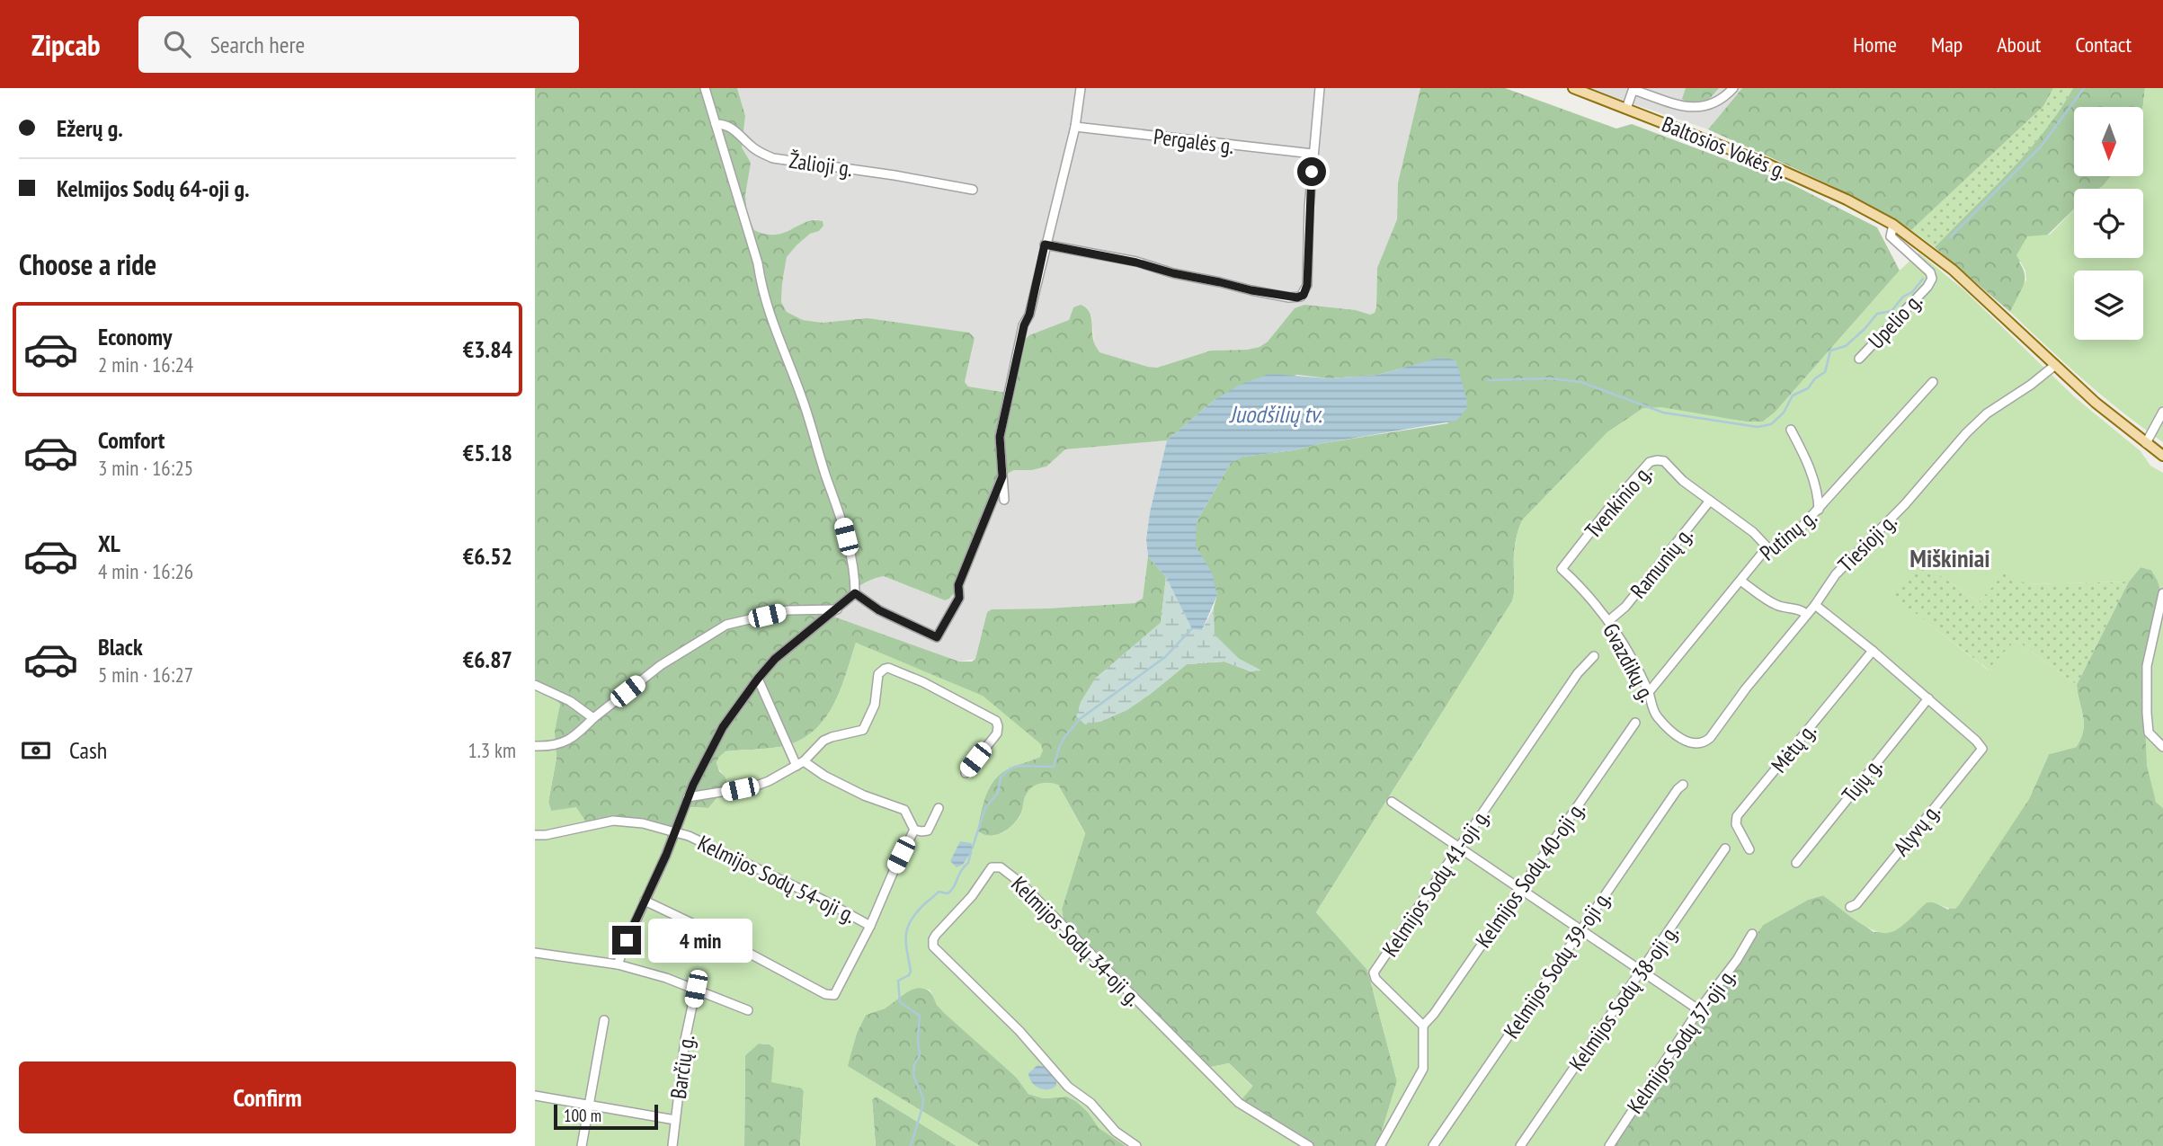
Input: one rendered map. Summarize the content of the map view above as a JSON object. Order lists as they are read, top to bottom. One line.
{"streets":{"main road":["Baltosios Vokės g."],"street":["Pergalės g.","Žalioji g.","Upelio g.","Tvenkinio g.","Putinų g.","Tiesioji g.","Ramunių g.","Gvazdikų g.","Mėtų g.","Tujų g.","Alyvų g.","Kelmijos Sodų 40-oji g.","Kelmijos Sodų 54-oji g.","Kelmijos Sodų 41-oji g.","Kelmijos Sodų 34-oji g.","Kelmijos Sodų 39-oji g.","Kelmijos Sodų 38-oji g.","Kelmijos Sodų 37-oji g.","Barčių g."]},"crossings":[["Baltosios Vokės g.","Upelio g."],["Baltosios Vokės g.","Tiesioji g."],["Tvenkinio g.","Putinų g."],["Tvenkinio g.","Ramunių g."],["Tvenkinio g.","Gvazdikų g."],["Putinų g.","Gvazdikų g."],["Tiesioji g.","Gvazdikų g."],["Ramunių g.","Gvazdikų g."],["Tujų g.","Alyvų g."],["Kelmijos Sodų 40-oji g.","Kelmijos Sodų 41-oji g."]],"districts":["Miškiniai"],"water":["Juodšilių tv."],"scale_bar":"100 m","north":"bottom","page":{"header":"Zipcab","search":"Search here","nav":["Home","Map","About","Contact"],"banner":["Ežerų g.","Kelmijos Sodų 64-oji g."],"heading":"Choose a ride","list":[{"name":"Economy","note":"2 min · 16:24","value":"€3.84"},{"name":"Comfort","note":"3 min · 16:25","value":"€5.18"},{"name":"XL","note":"4 min · 16:26","value":"€6.52"},{"name":"Black","note":"5 min · 16:27","value":"€6.87"}],"pay":["Cash","1.3 km"],"bubble":"4 min","buttons":"Confirm","scale":"100 m"}}
